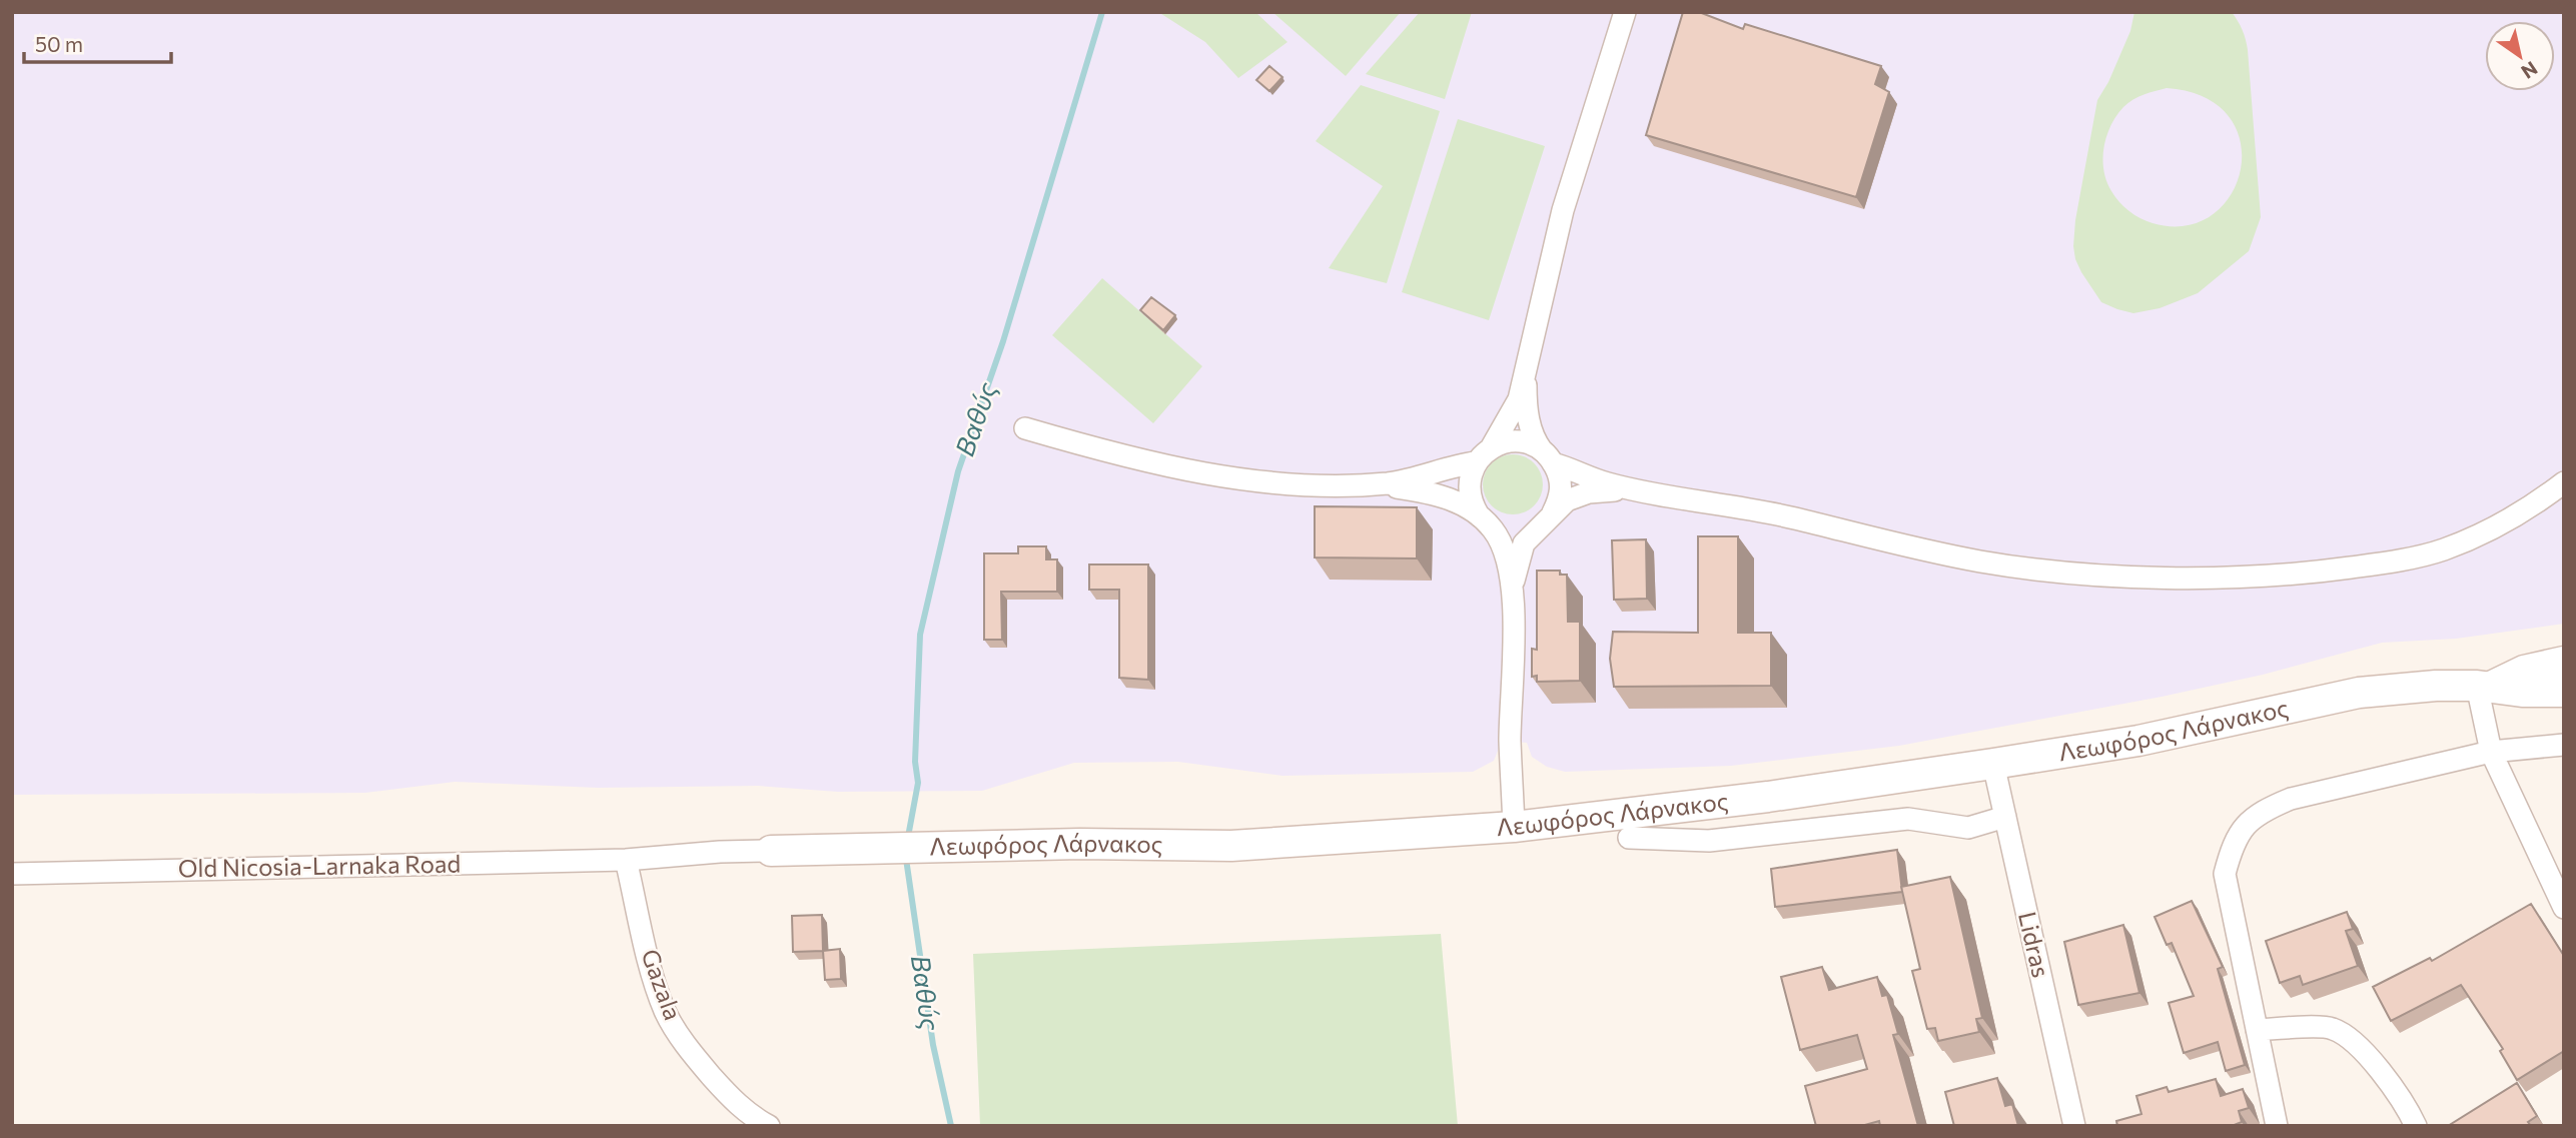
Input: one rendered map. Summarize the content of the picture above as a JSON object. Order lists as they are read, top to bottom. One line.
{"streets":{"main road":["Λεωφόρος Λάρνακος"],"street":["Old Nicosia-Larnaka Road","Lidras","Gazala"]},"crossings":[["Λεωφόρος Λάρνακος","Old Nicosia-Larnaka Road"],["Λεωφόρος Λάρνακος","Lidras"],["Λεωφόρος Λάρνακος","Gazala"],["Old Nicosia-Larnaka Road","Gazala"]],"water":["Βαθύς"],"scale_bar":"50 m","north":"bottom right"}
